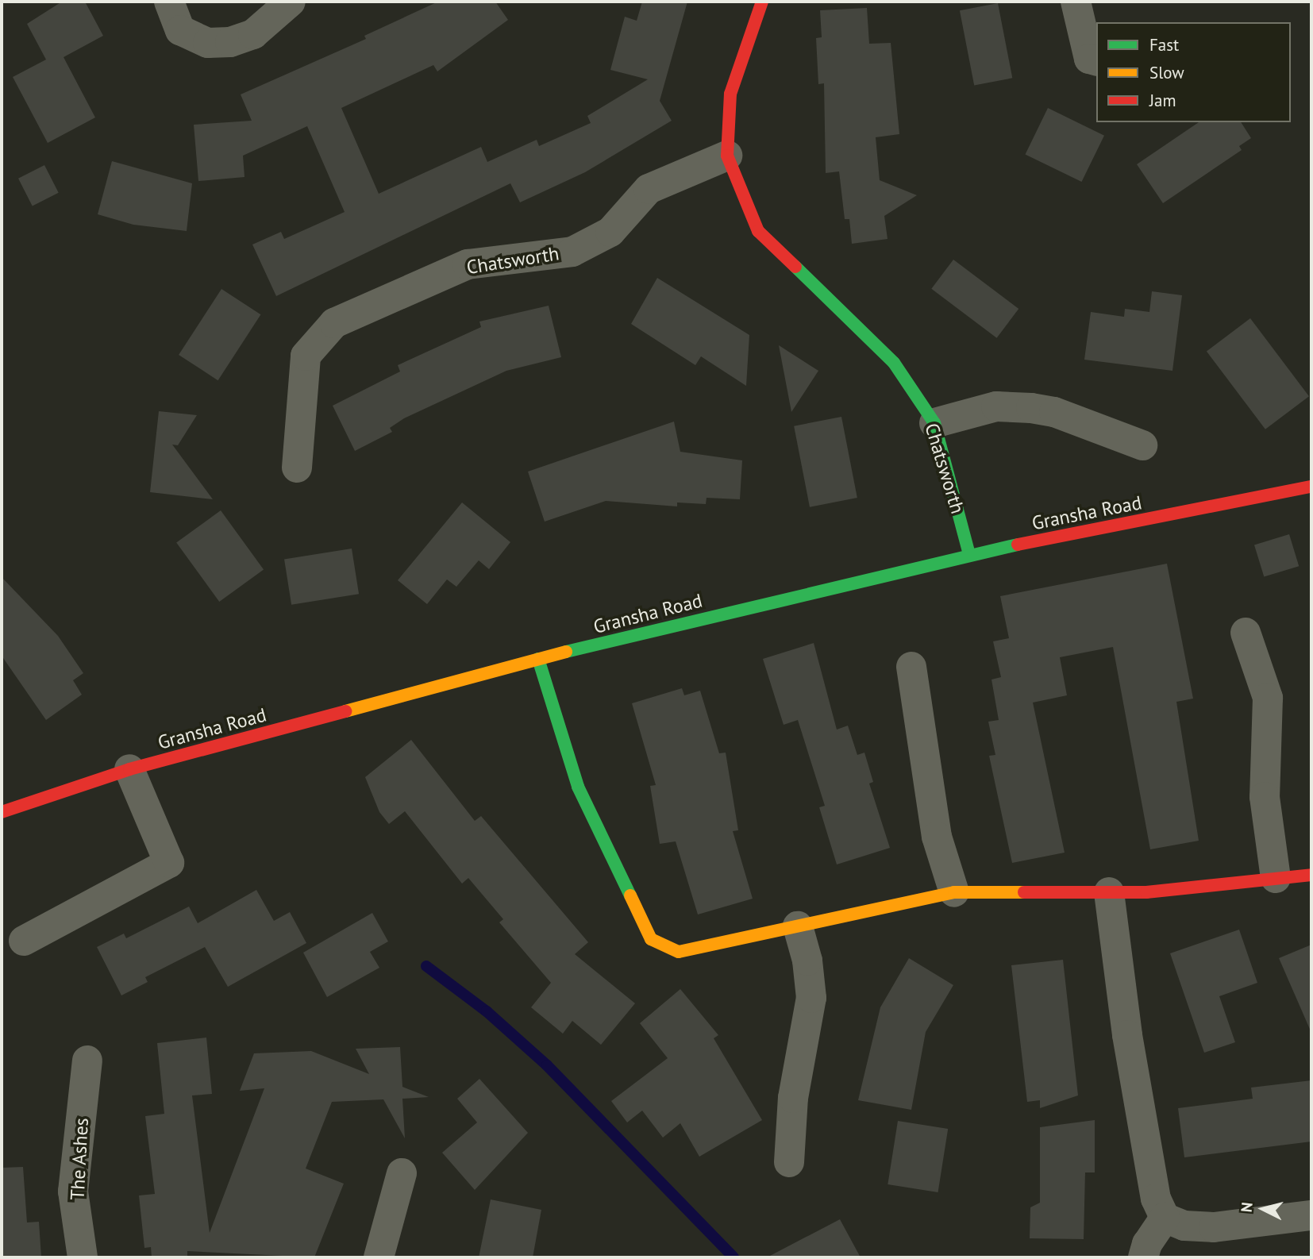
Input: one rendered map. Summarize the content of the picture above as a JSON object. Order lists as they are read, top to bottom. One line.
{"streets":{"street":["Chatsworth","Gransha Road","The Ashes"]},"crossings":[["Chatsworth","Gransha Road"]],"legend":["Fast","Slow","Jam"],"north":"left"}
